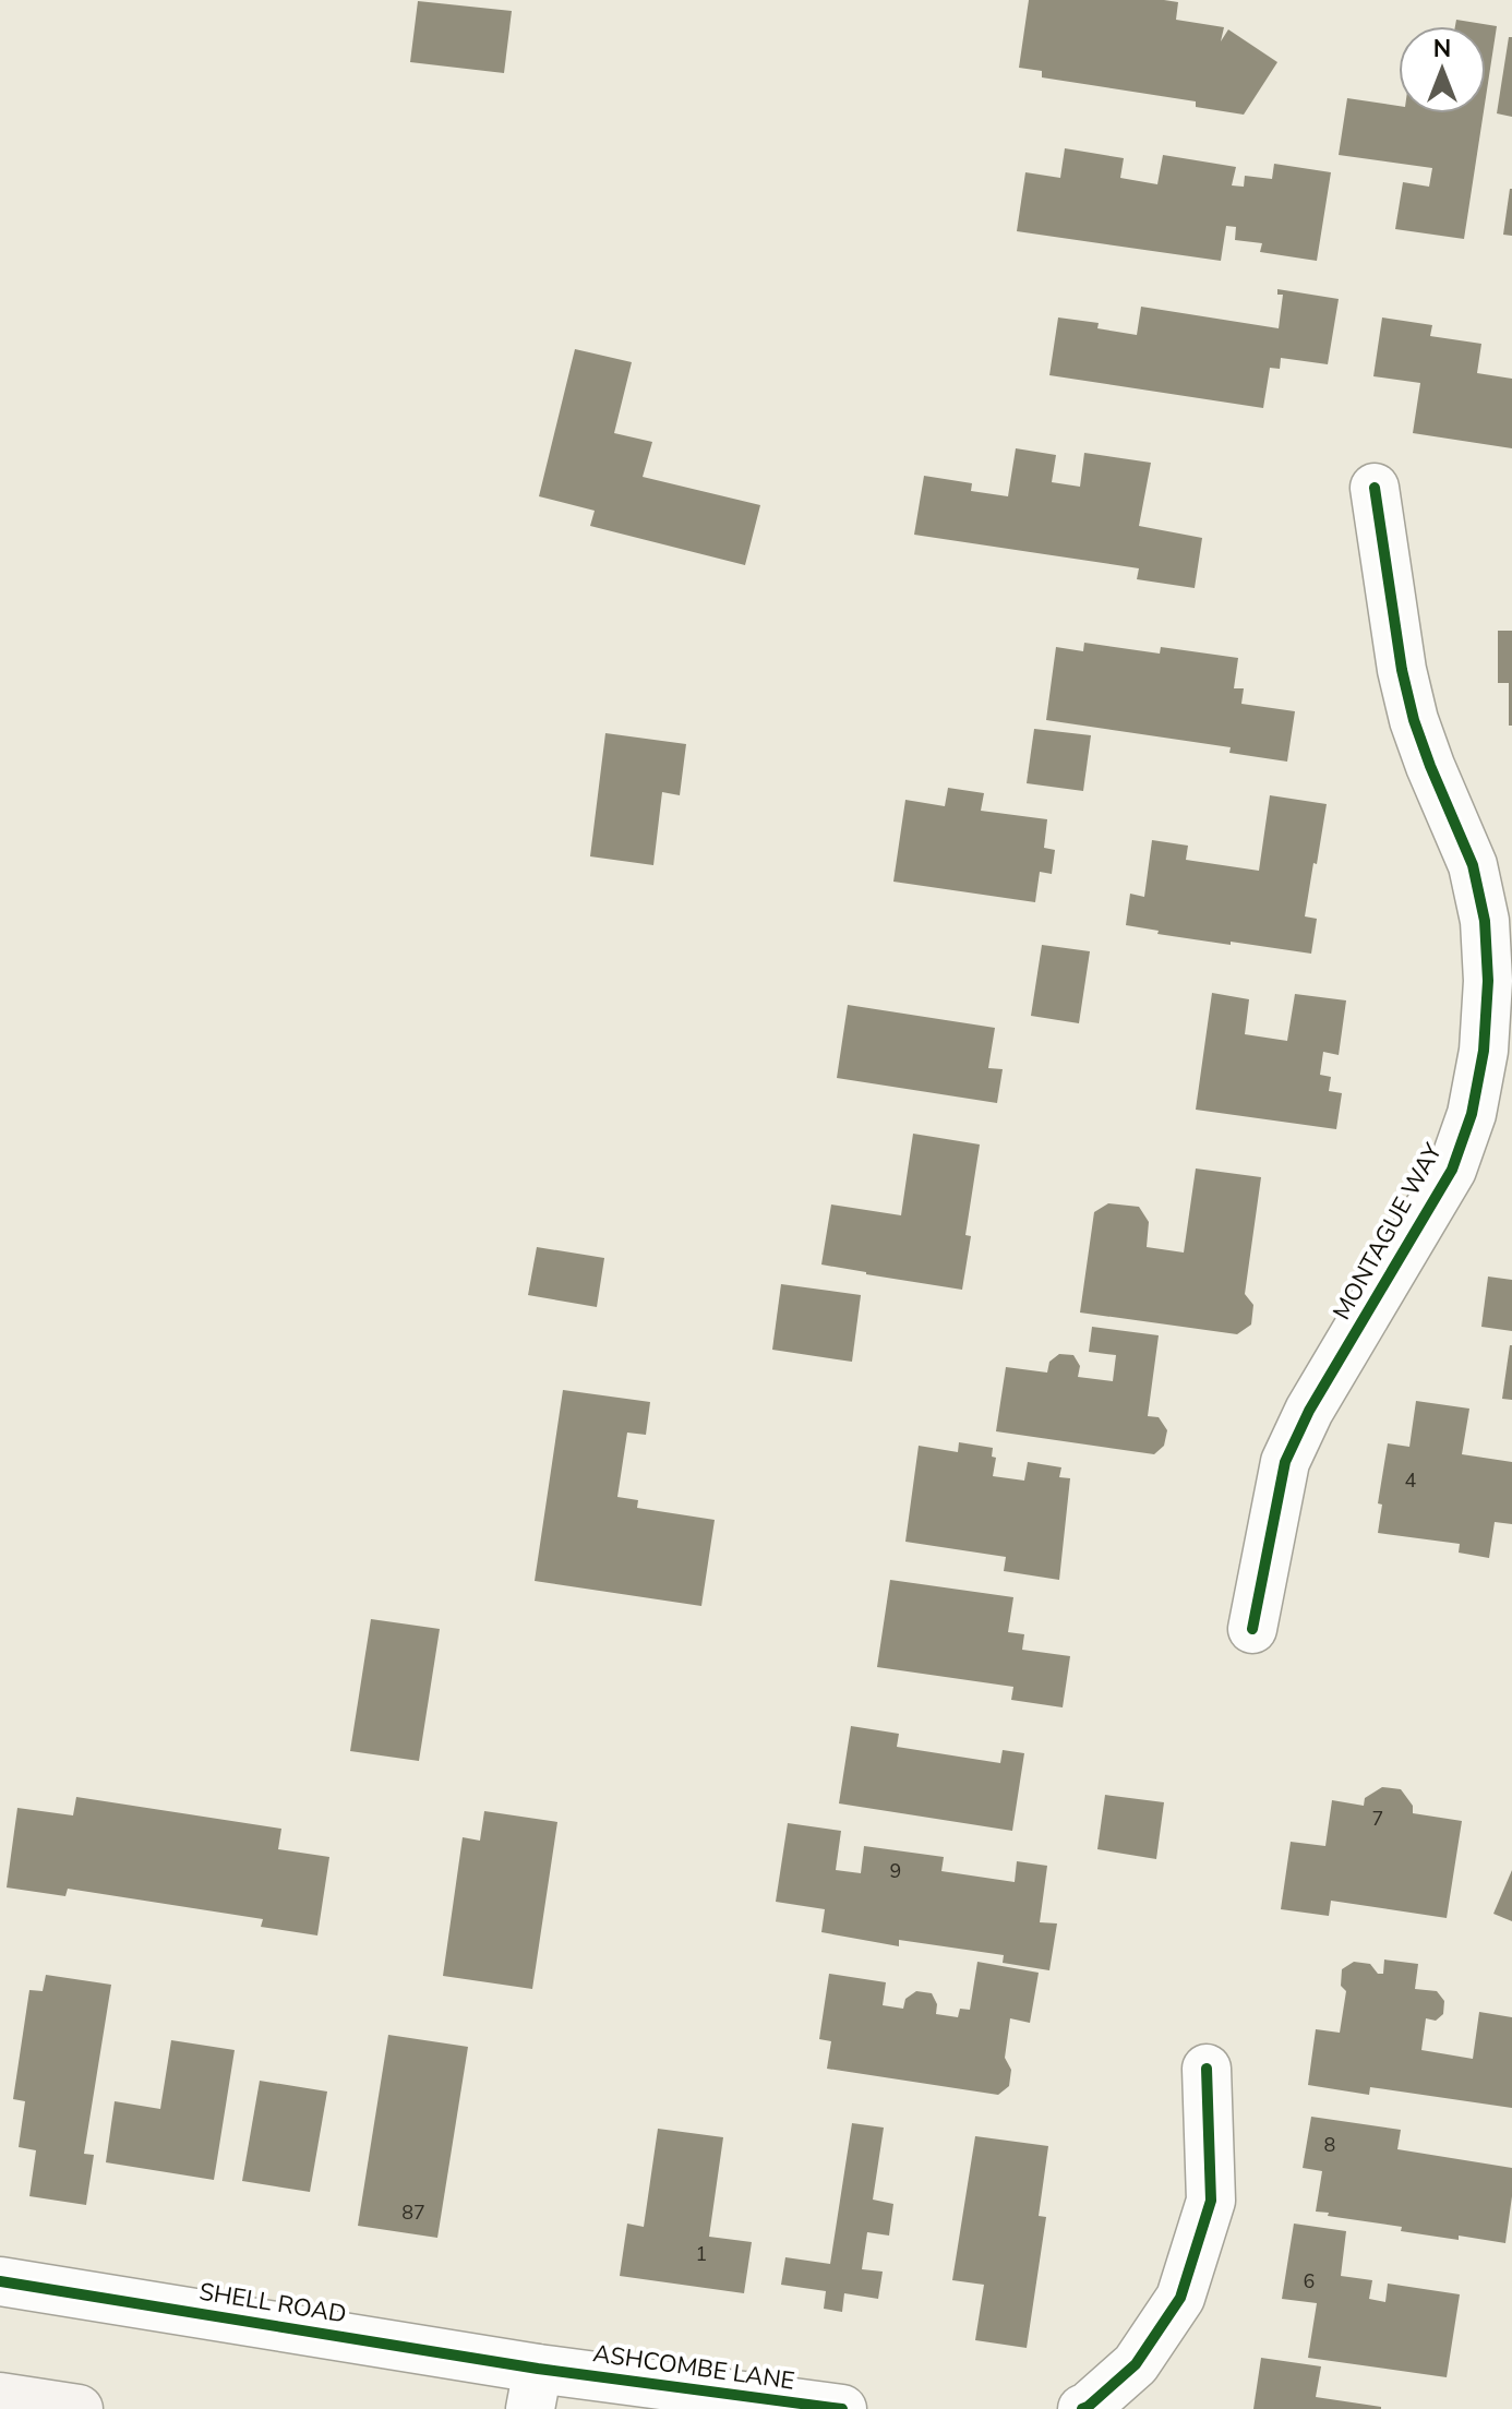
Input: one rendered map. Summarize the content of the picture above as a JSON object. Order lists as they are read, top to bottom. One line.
{"streets":{"street":["MONTAGUE WAY","SHELL ROAD","ASHCOMBE LANE"]},"crossings":[["SHELL ROAD","ASHCOMBE LANE"]],"house_numbers":["4","7","9","8","87","1","6"],"north":"top"}
